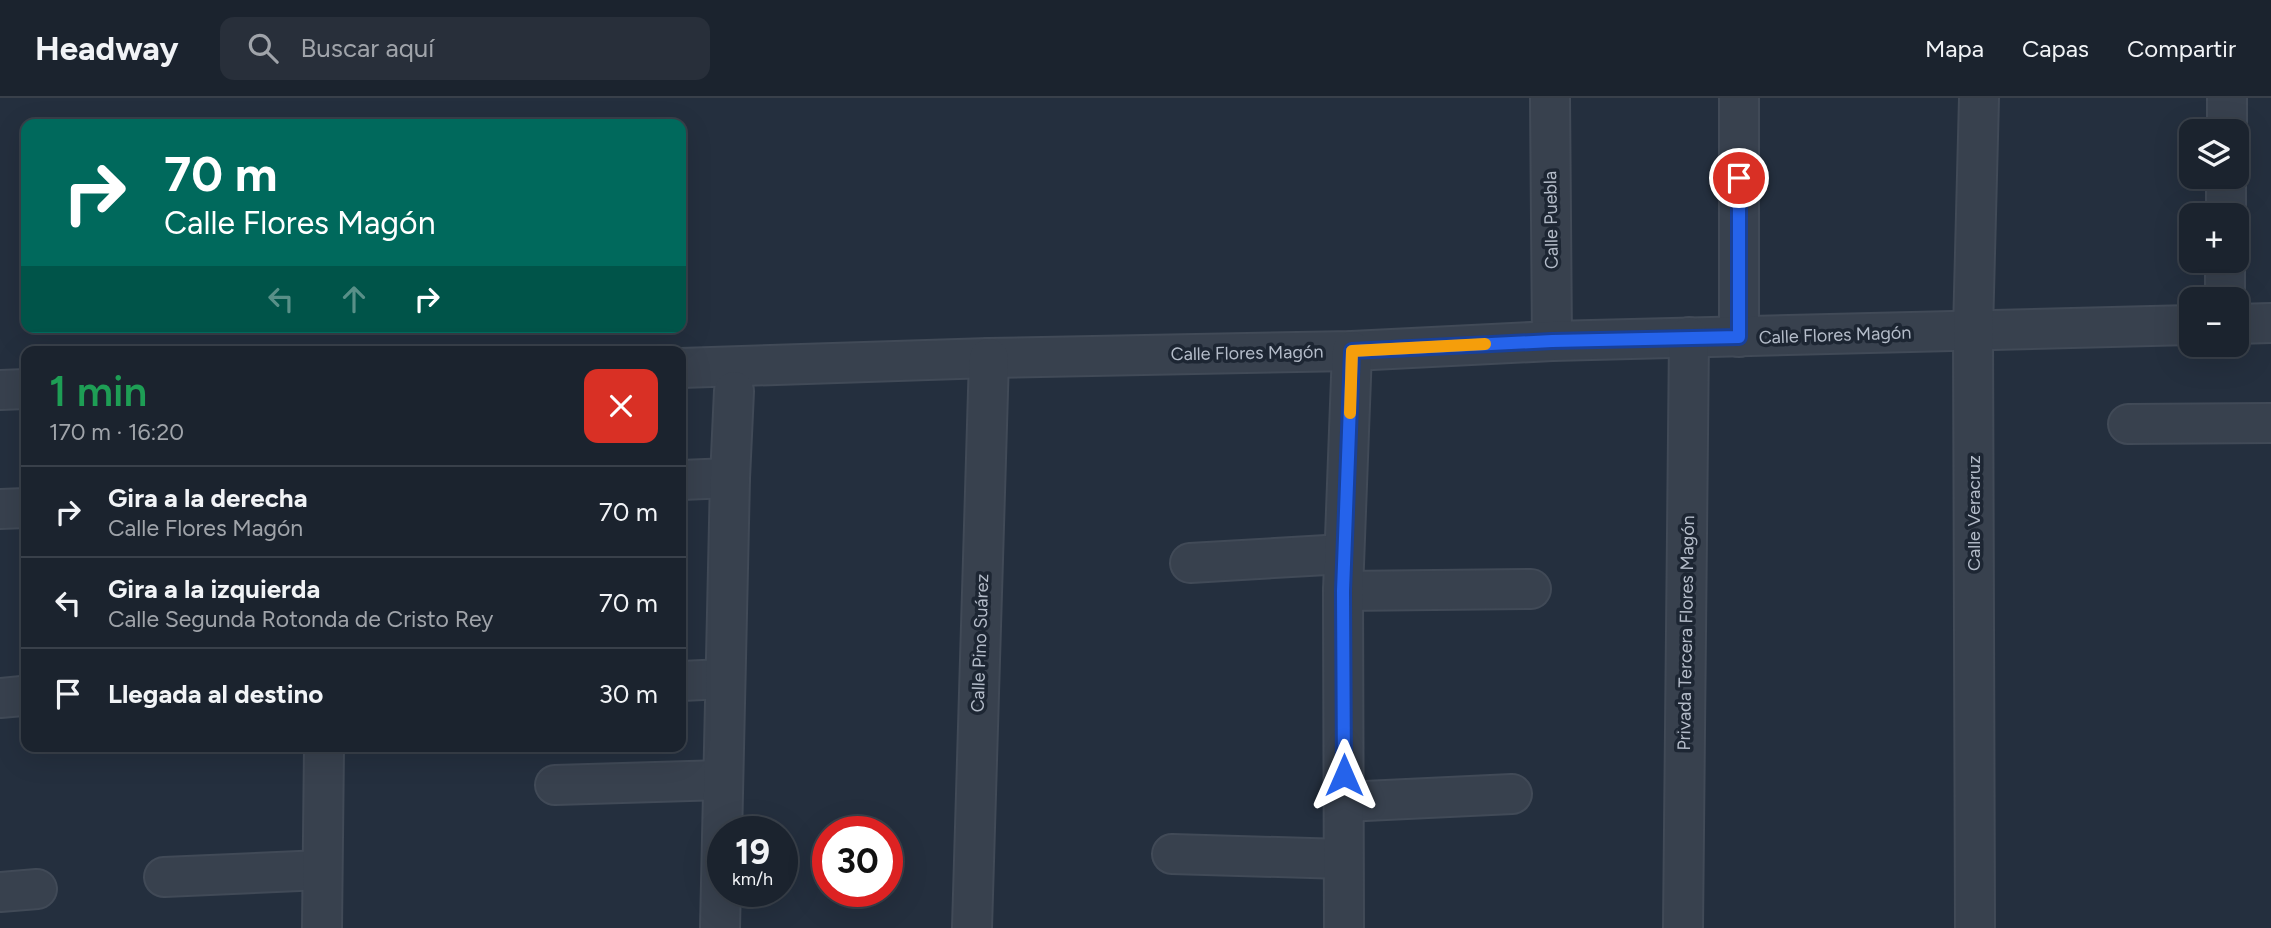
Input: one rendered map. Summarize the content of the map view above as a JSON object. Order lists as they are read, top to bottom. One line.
{"streets":{"street":["Calle Puebla","Calle Flores Magón","Calle Veracruz","Privada Tercera Flores Magón","Calle Pino Suárez"]},"crossings":[["Calle Puebla","Calle Flores Magón"],["Calle Flores Magón","Calle Veracruz"],["Calle Flores Magón","Privada Tercera Flores Magón"],["Calle Flores Magón","Calle Pino Suárez"]],"page":{"header":"Headway","search":"Buscar aquí","nav":["Mapa","Capas","Compartir"],"map_buttons":["+","−"],"turn":["70 m","Calle Flores Magón"],"heading":["1 min","170 m · 16:20"],"list":[{"name":"Gira a la derecha","note":"Calle Flores Magón","value":"70 m"},{"name":"Gira a la izquierda","note":"Calle Segunda Rotonda de Cristo Rey","value":"70 m"},{"name":"Llegada al destino","value":"30 m"}],"speed":"19 km/h","limit":"30"}}
